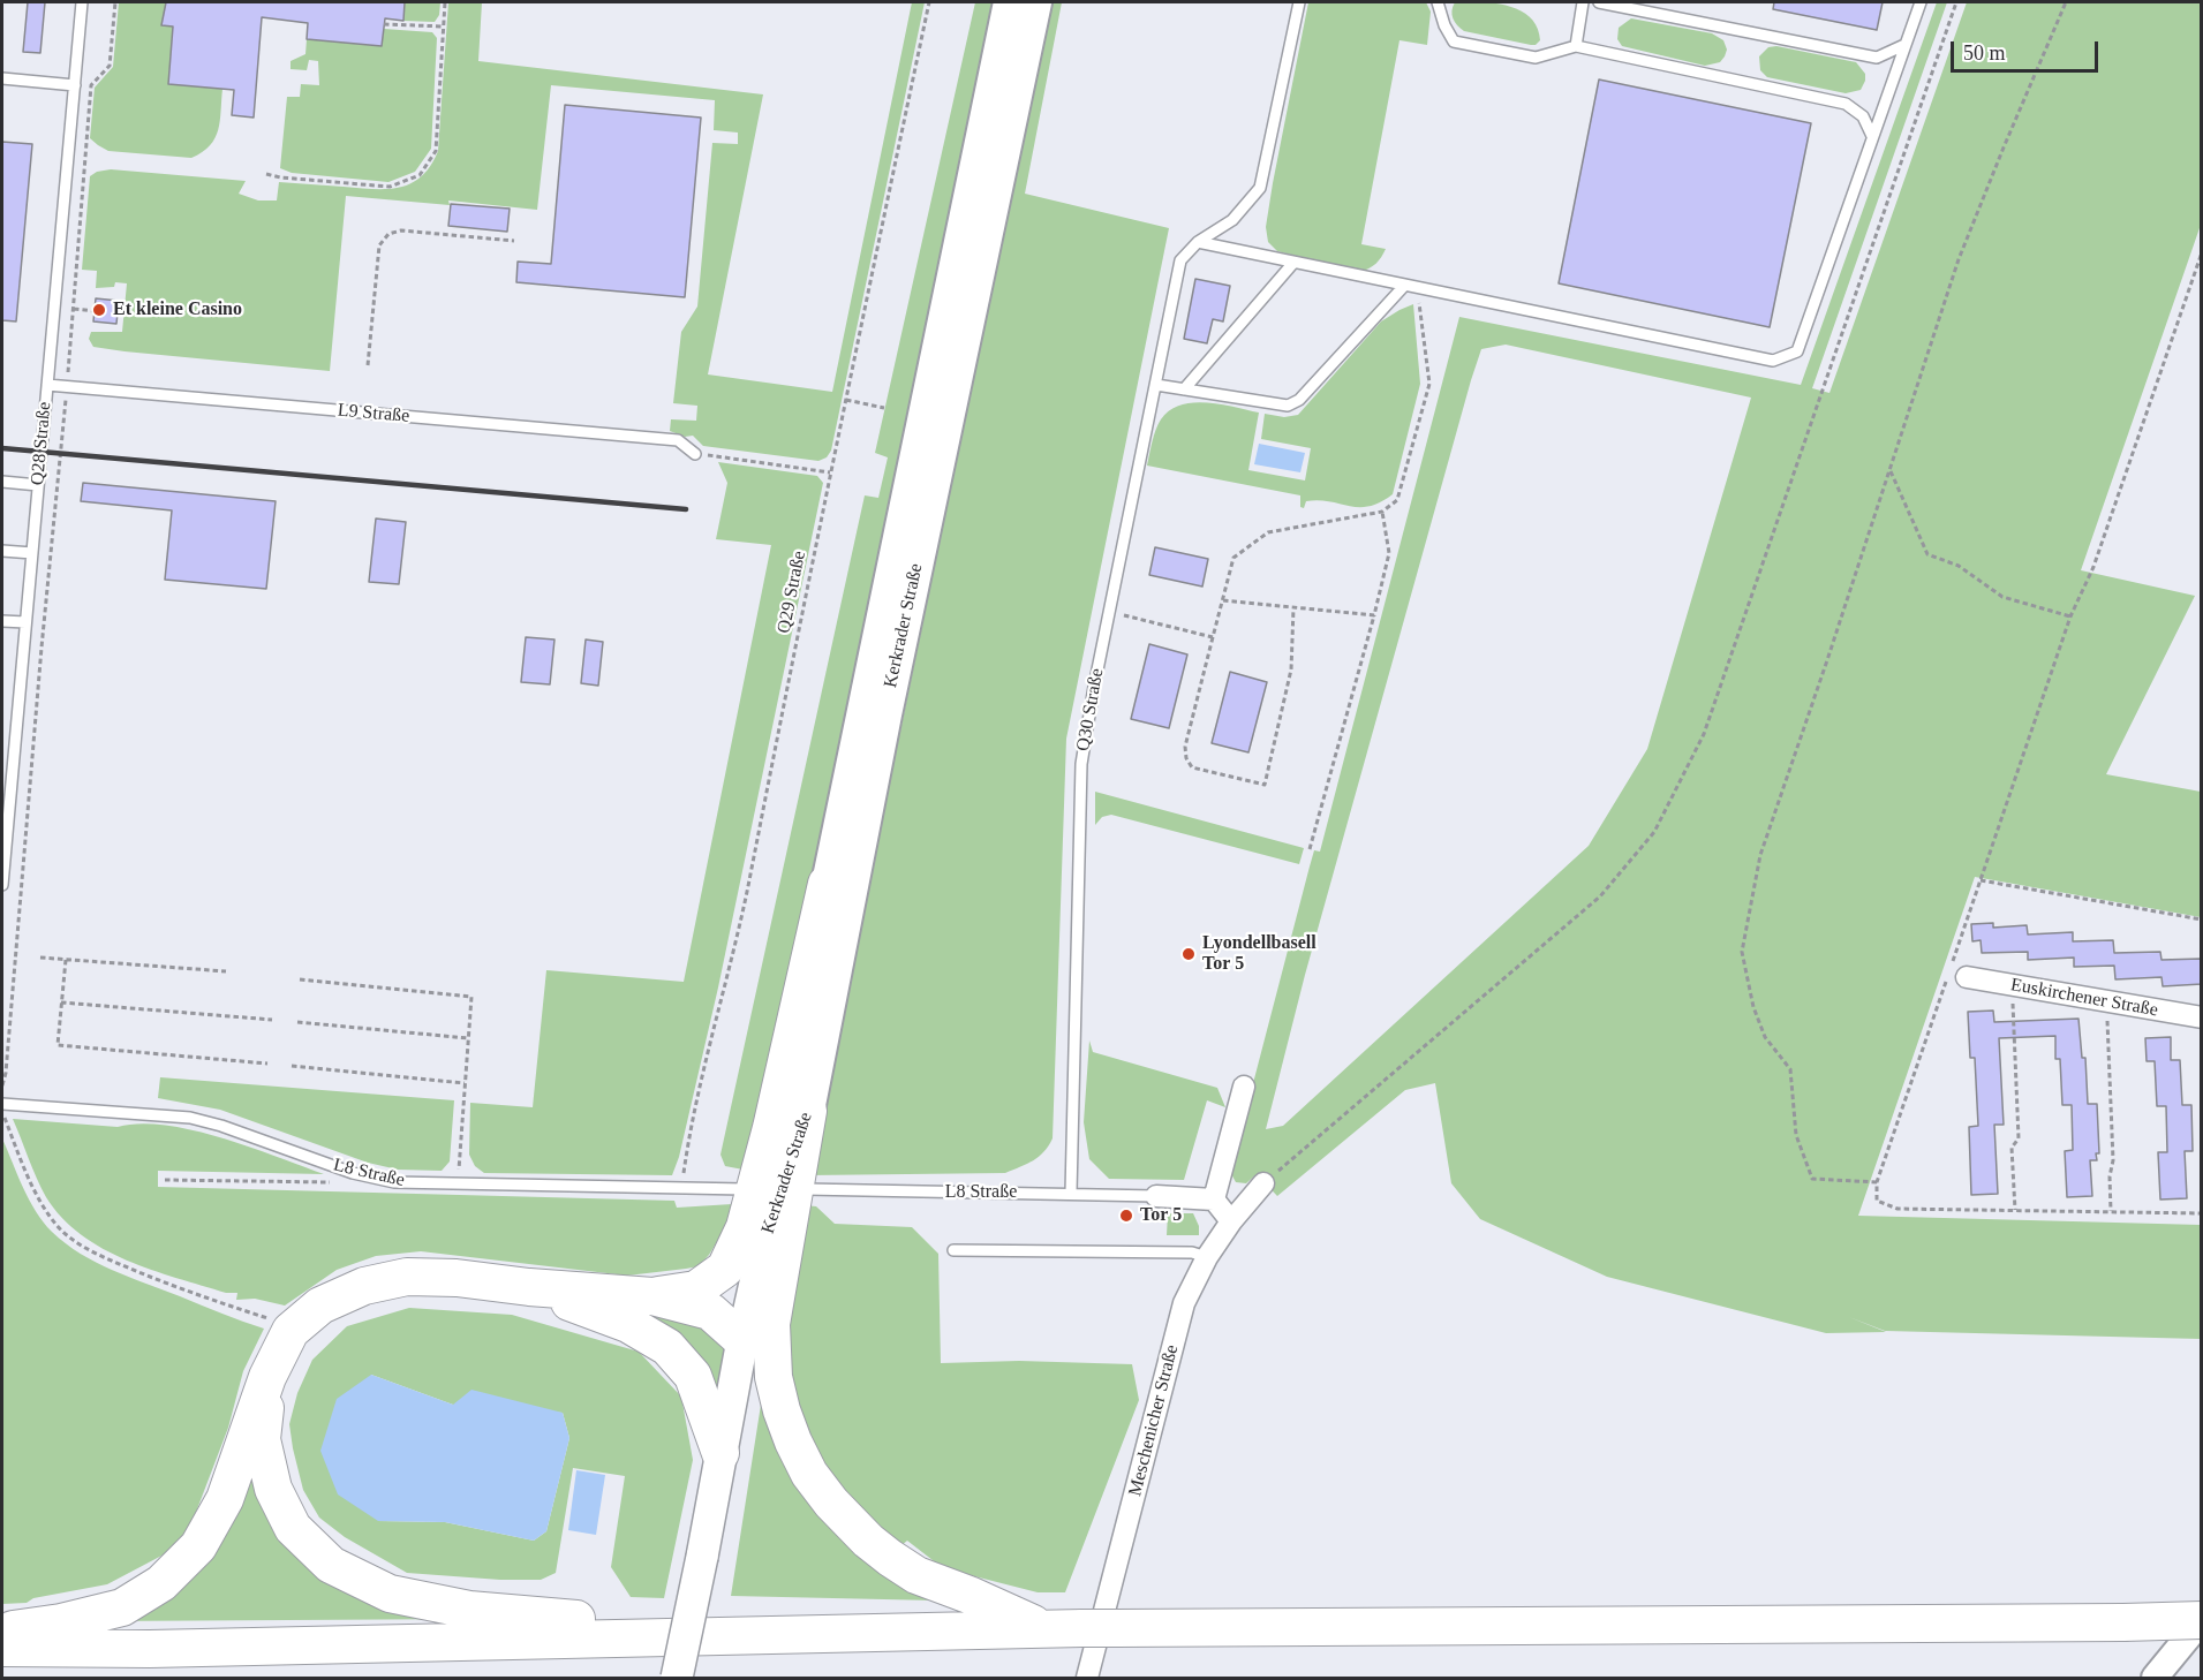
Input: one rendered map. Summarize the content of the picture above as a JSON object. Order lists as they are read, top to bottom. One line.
{"streets":{"highway":["Kerkrader Straße"],"street":["Euskirchener Straße","Meschenicher Straße"],"lane":["L9 Straße","Q28 Straße","Q30 Straße","L8 Straße"],"path":["Q29 Straße"]},"crossings":[["L9 Straße","Q28 Straße"],["Q29 Straße","L8 Straße"],["Q30 Straße","L8 Straße"]],"places":["Et kleine Casino","Lyondellbasell Tor 5","Tor 5"],"scale_bar":"50 m"}
